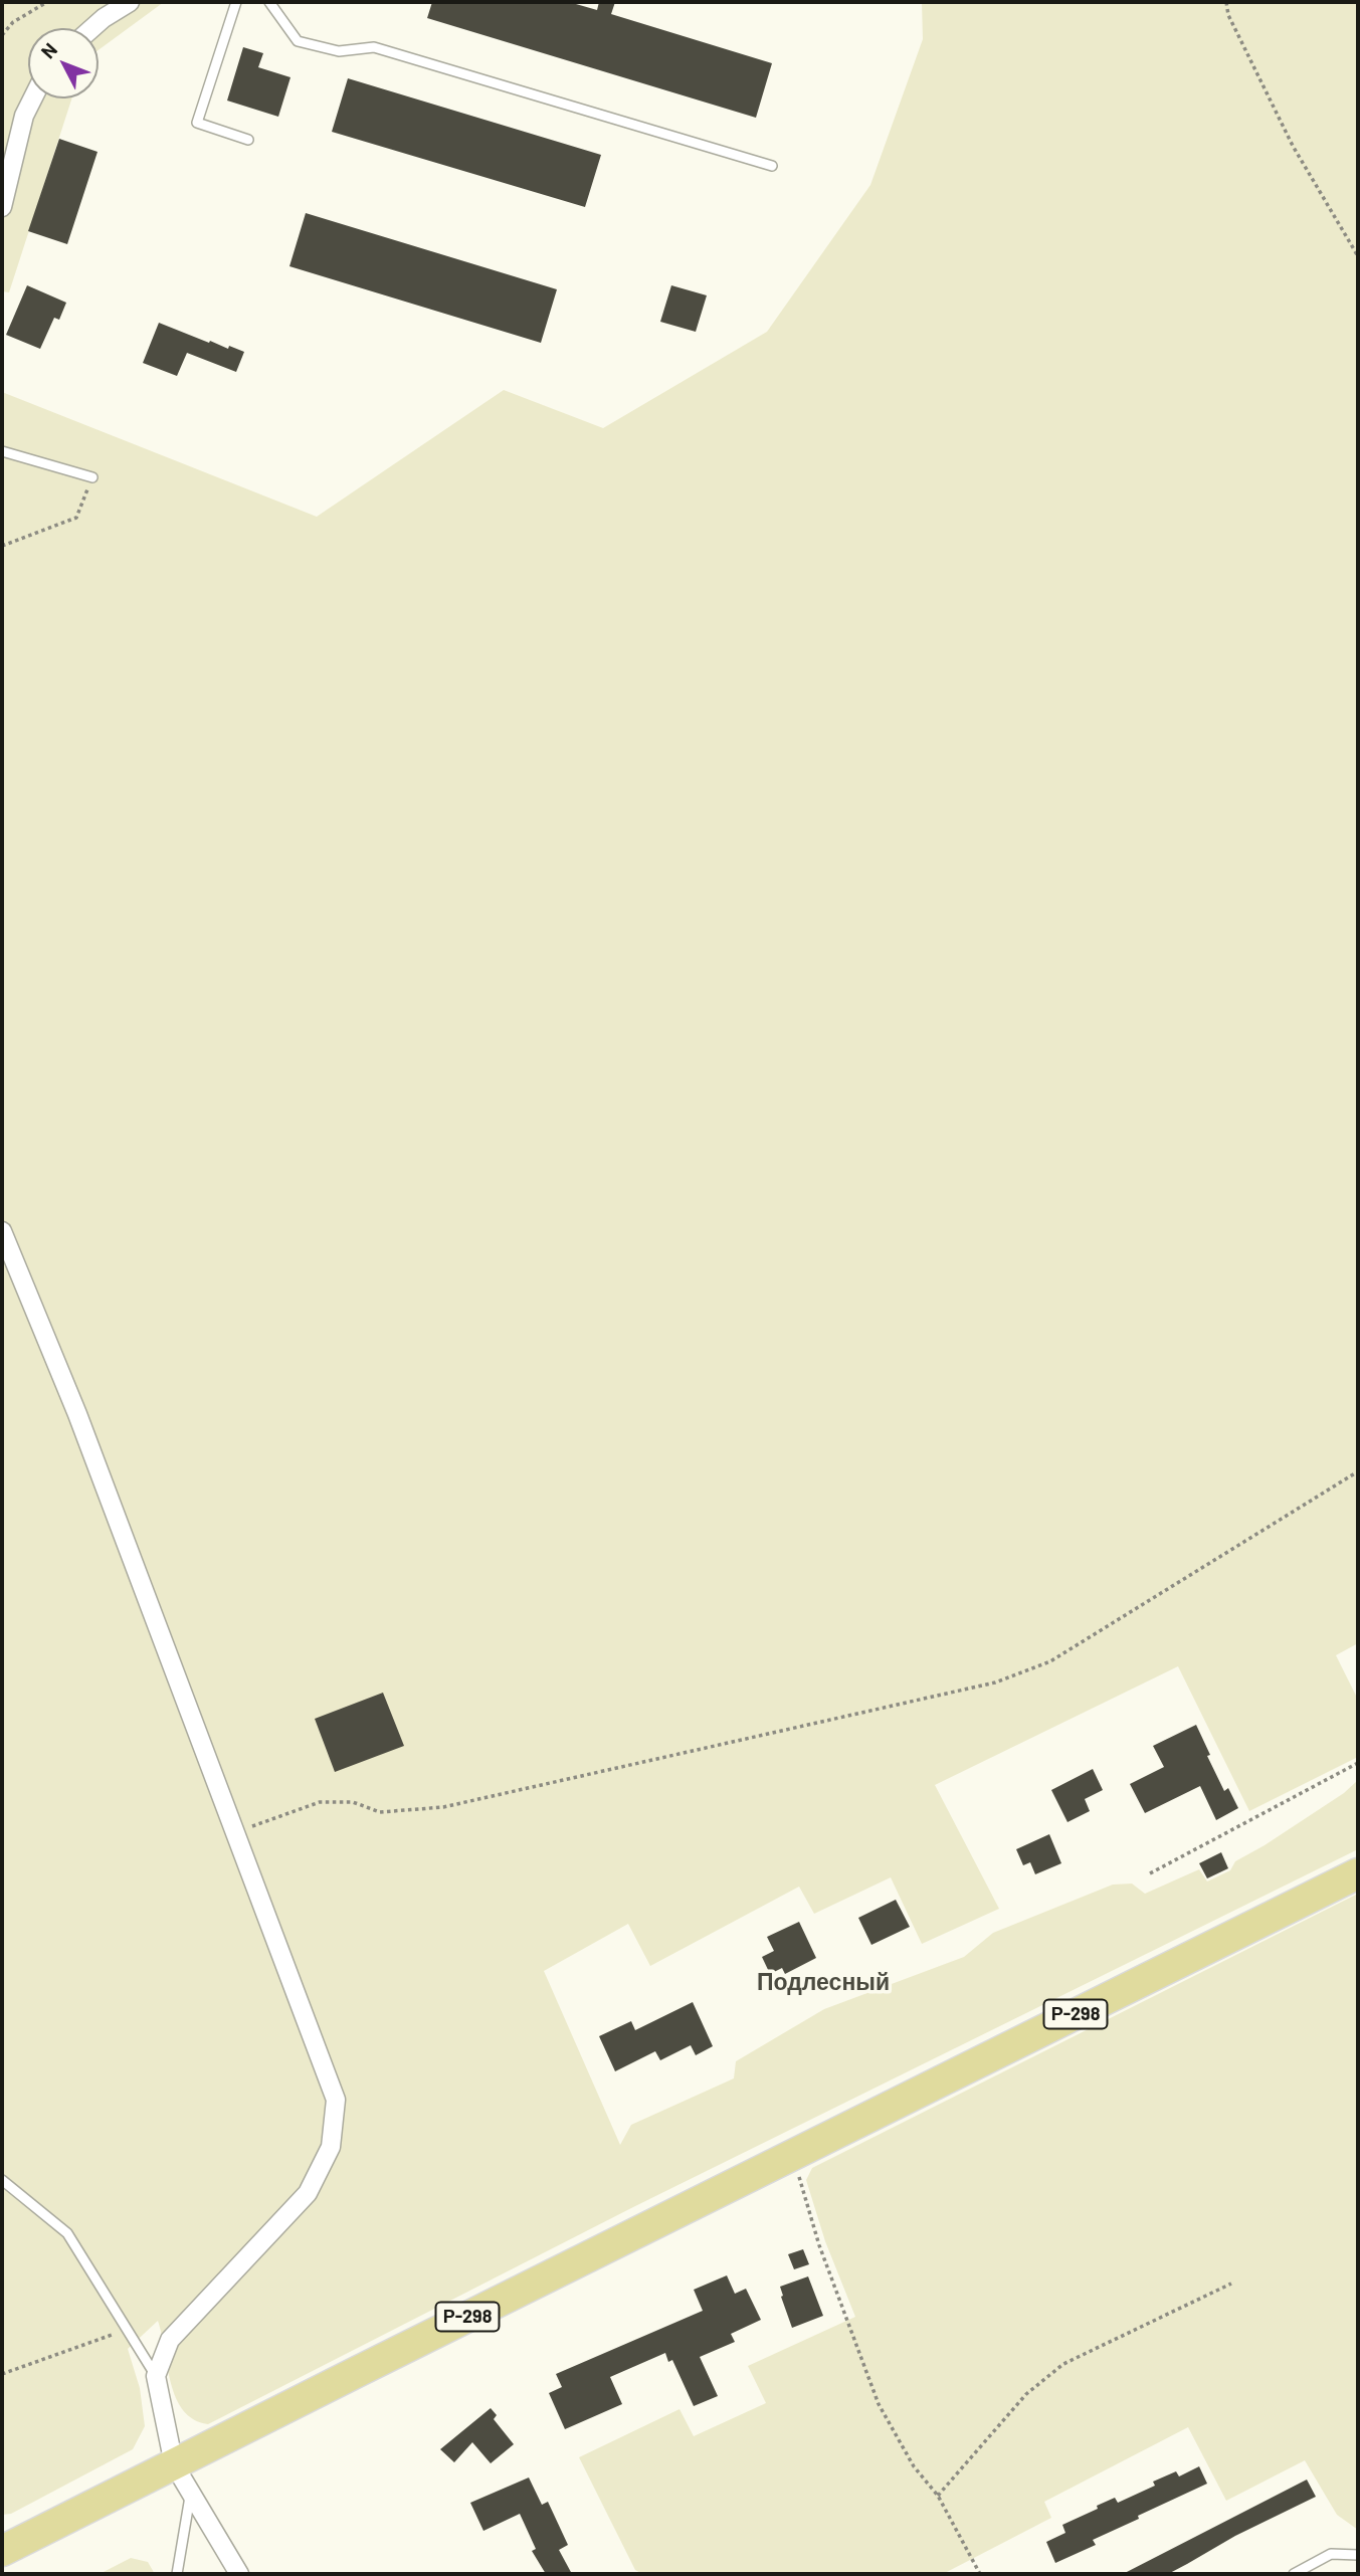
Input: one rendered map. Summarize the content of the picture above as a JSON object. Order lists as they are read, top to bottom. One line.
{"streets":{"highway":["Р-298"]},"districts":["Подлесный"],"north":"top left"}
